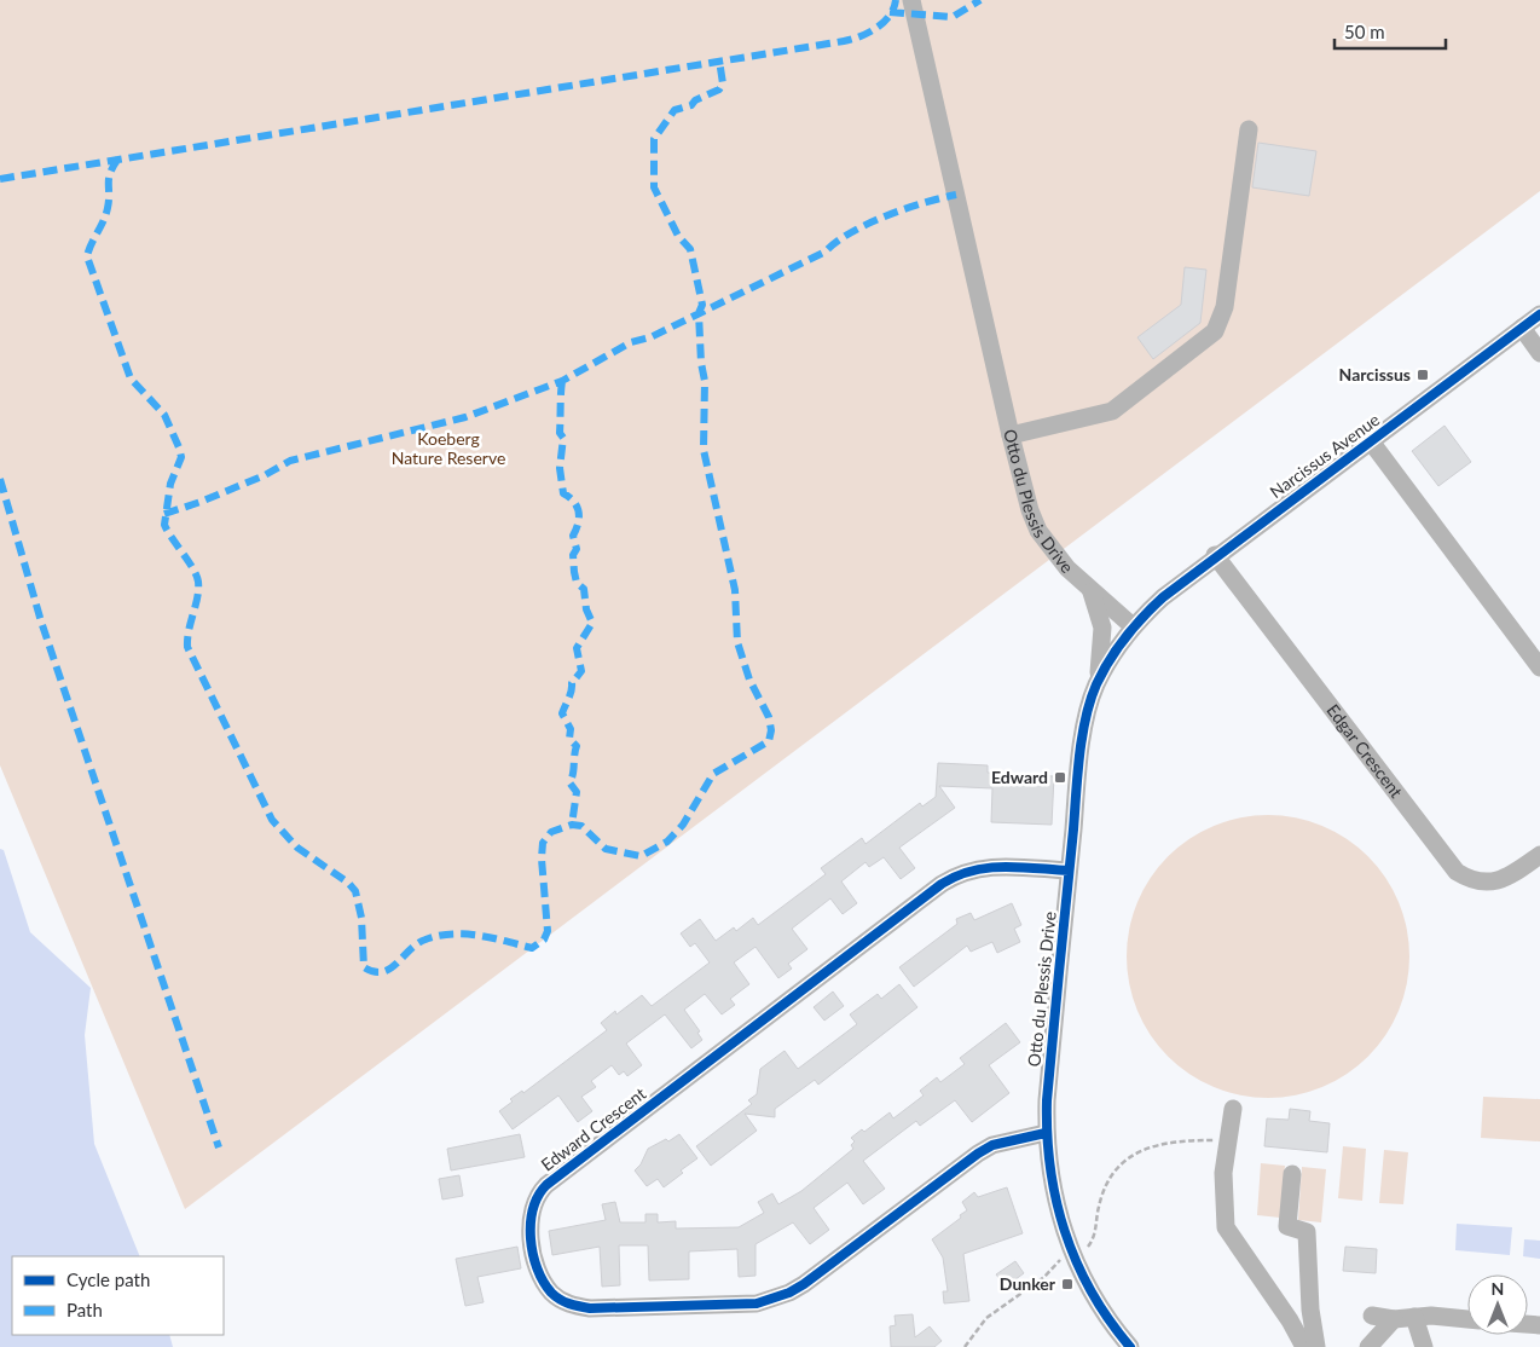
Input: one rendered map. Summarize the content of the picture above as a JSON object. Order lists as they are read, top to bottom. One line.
{"streets":{"street":["Narcissus Avenue","Otto du Plessis Drive","Edgar Crescent","Edward Crescent"]},"crossings":[["Narcissus Avenue","Otto du Plessis Drive"],["Narcissus Avenue","Edgar Crescent"],["Otto du Plessis Drive","Edward Crescent"]],"parks":["Koeberg Nature Reserve"],"places":{"transit":["Narcissus","Edward","Dunker"]},"legend":["Cycle path","Path"],"scale_bar":"50 m","north":"top"}
